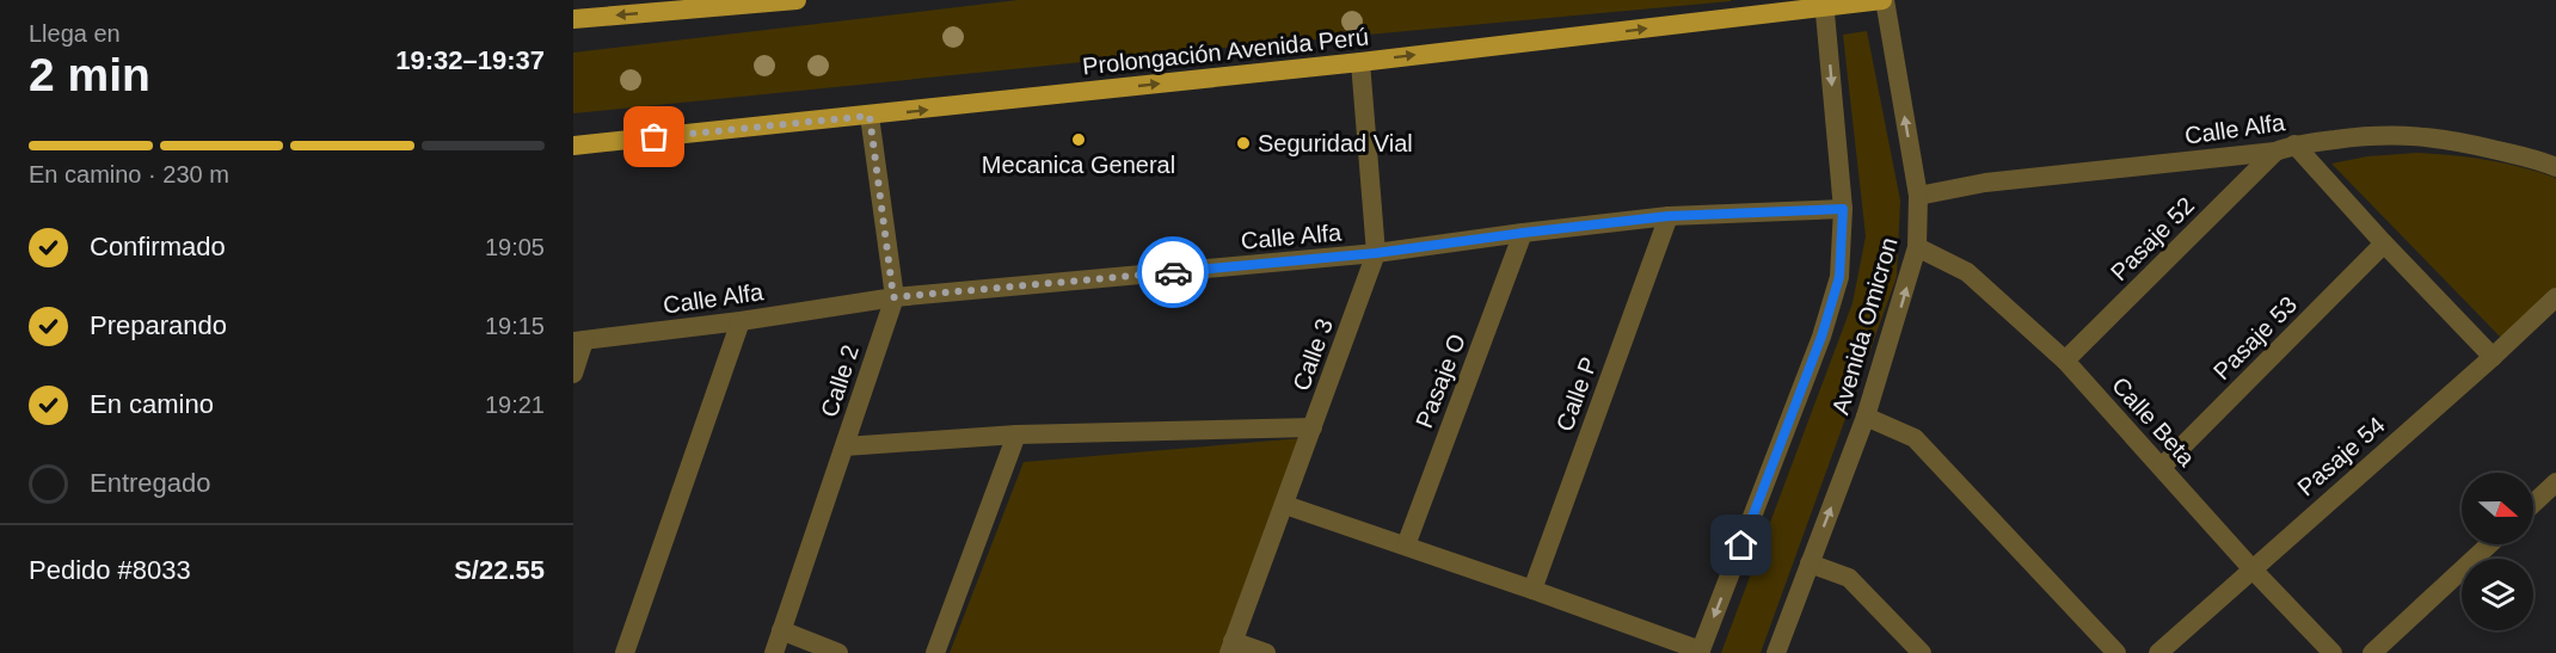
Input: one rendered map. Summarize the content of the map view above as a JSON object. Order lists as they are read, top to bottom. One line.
{"streets":{"main road":["Prolongación Avenida Perú"],"street":["Calle Alfa","Pasaje 52","Avenida Omicron","Pasaje 53","Calle 3","Calle 2","Pasaje O","Calle P","Calle Beta","Pasaje 54"]},"crossings":[["Prolongación Avenida Perú","Avenida Omicron"],["Prolongación Avenida Perú","Calle 3"],["Prolongación Avenida Perú","Calle 2"],["Calle Alfa","Pasaje 52"],["Calle Alfa","Avenida Omicron"],["Calle Alfa","Calle 3"],["Calle Alfa","Calle 2"],["Calle Alfa","Pasaje O"],["Calle Alfa","Calle P"],["Pasaje 52","Calle Beta"],["Avenida Omicron","Calle Beta"],["Pasaje 53","Calle Beta"],["Calle Beta","Pasaje 54"]],"one_way":["Prolongación Avenida Perú"],"places":["Mecanica General","Seguridad Vial"],"north":"right","page":{"heading":["2 min","Llega en","19:32–19:37"],"panel":["Pedido #8033","S/22.55"],"bar":"En camino · 230 m","list":[["Confirmado","19:05"],["Preparando","19:15"],["En camino","19:21"],"Entregado"]}}
